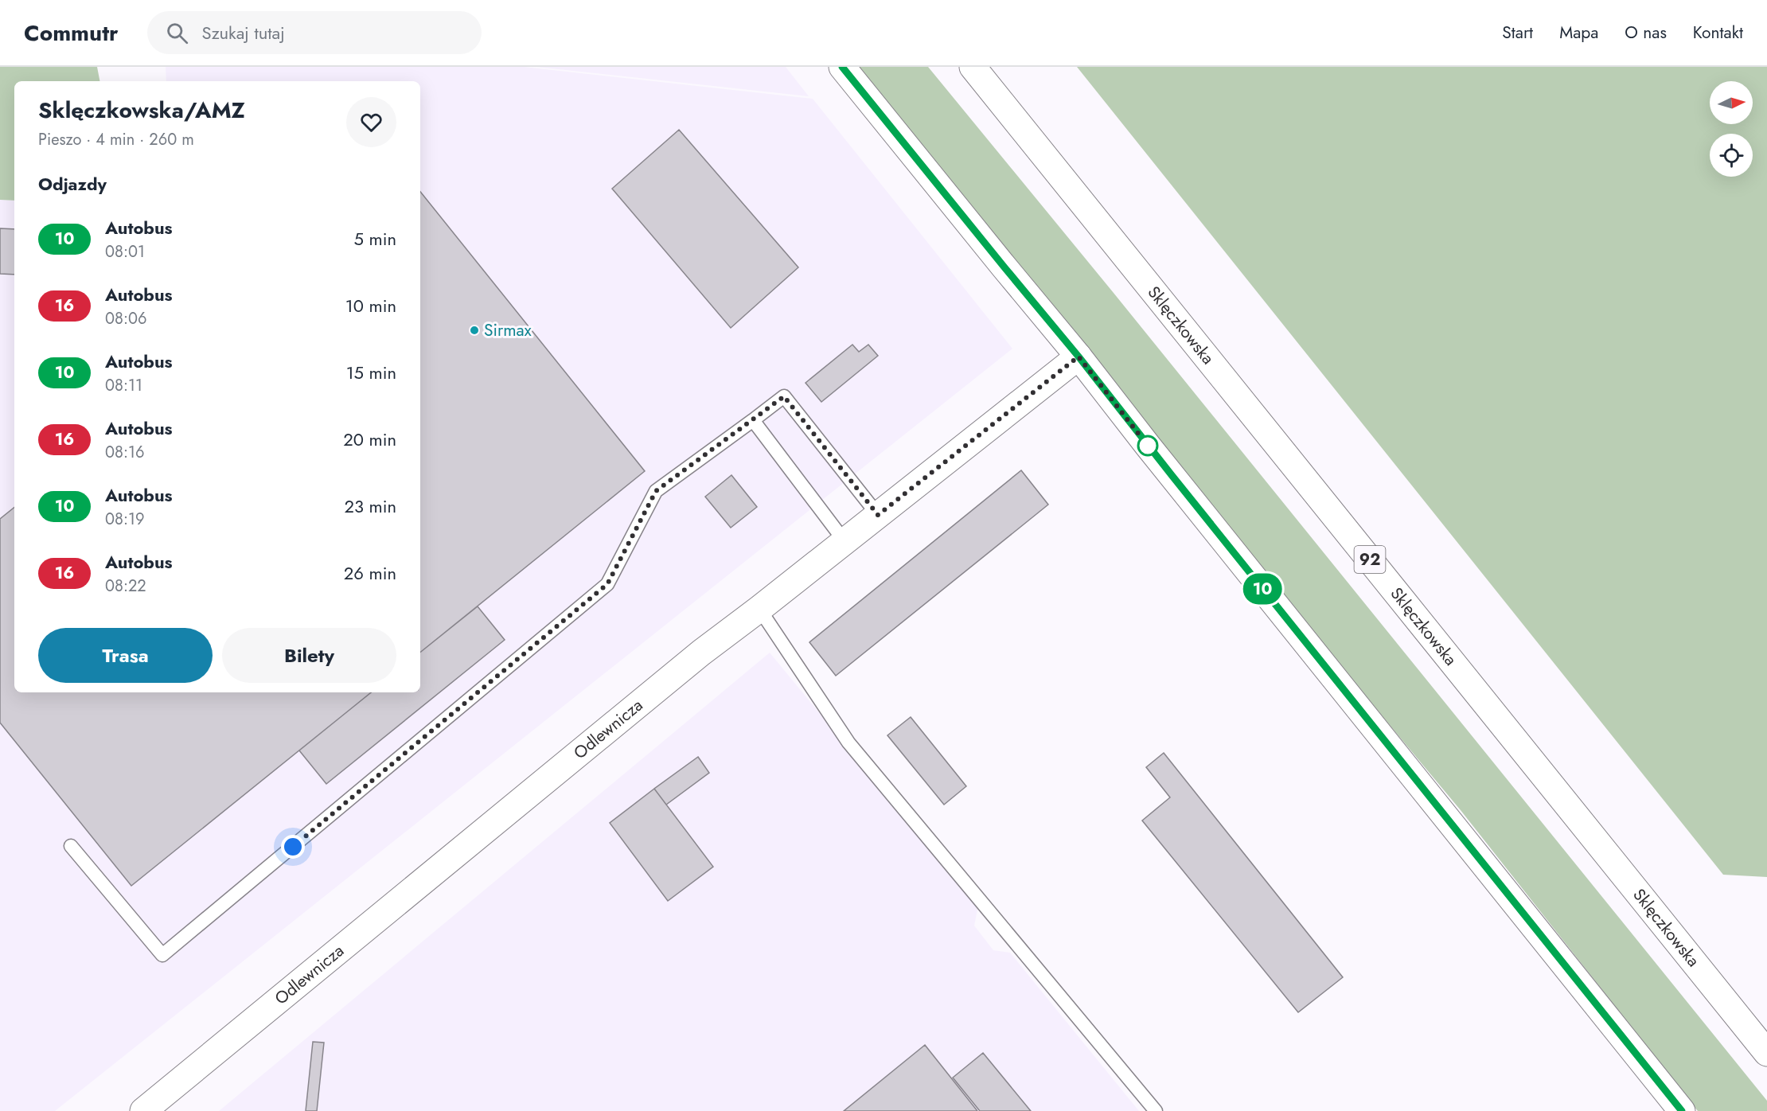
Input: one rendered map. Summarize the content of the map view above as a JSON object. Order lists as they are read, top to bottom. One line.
{"streets":{"street":["Sklęczkowska","92","Odlewnicza"]},"places":["Sirmax"],"lines":["bus line 10"],"north":"right","page":{"header":"Commutr","search":"Szukaj tutaj","nav":["Start","Mapa","O nas","Kontakt"],"on_map":"10","heading":[["Sklęczkowska/AMZ","Pieszo · 4 min · 260 m"],"Odjazdy"],"list":[{"mark":"10","name":"Autobus","note":"08:01","value":"5 min"},{"mark":"16","name":"Autobus","note":"08:06","value":"10 min"},{"mark":"10","name":"Autobus","note":"08:11","value":"15 min"},{"mark":"16","name":"Autobus","note":"08:16","value":"20 min"},{"mark":"10","name":"Autobus","note":"08:19","value":"23 min"},{"mark":"16","name":"Autobus","note":"08:22","value":"26 min"}],"buttons":["Trasa","Bilety"]}}
